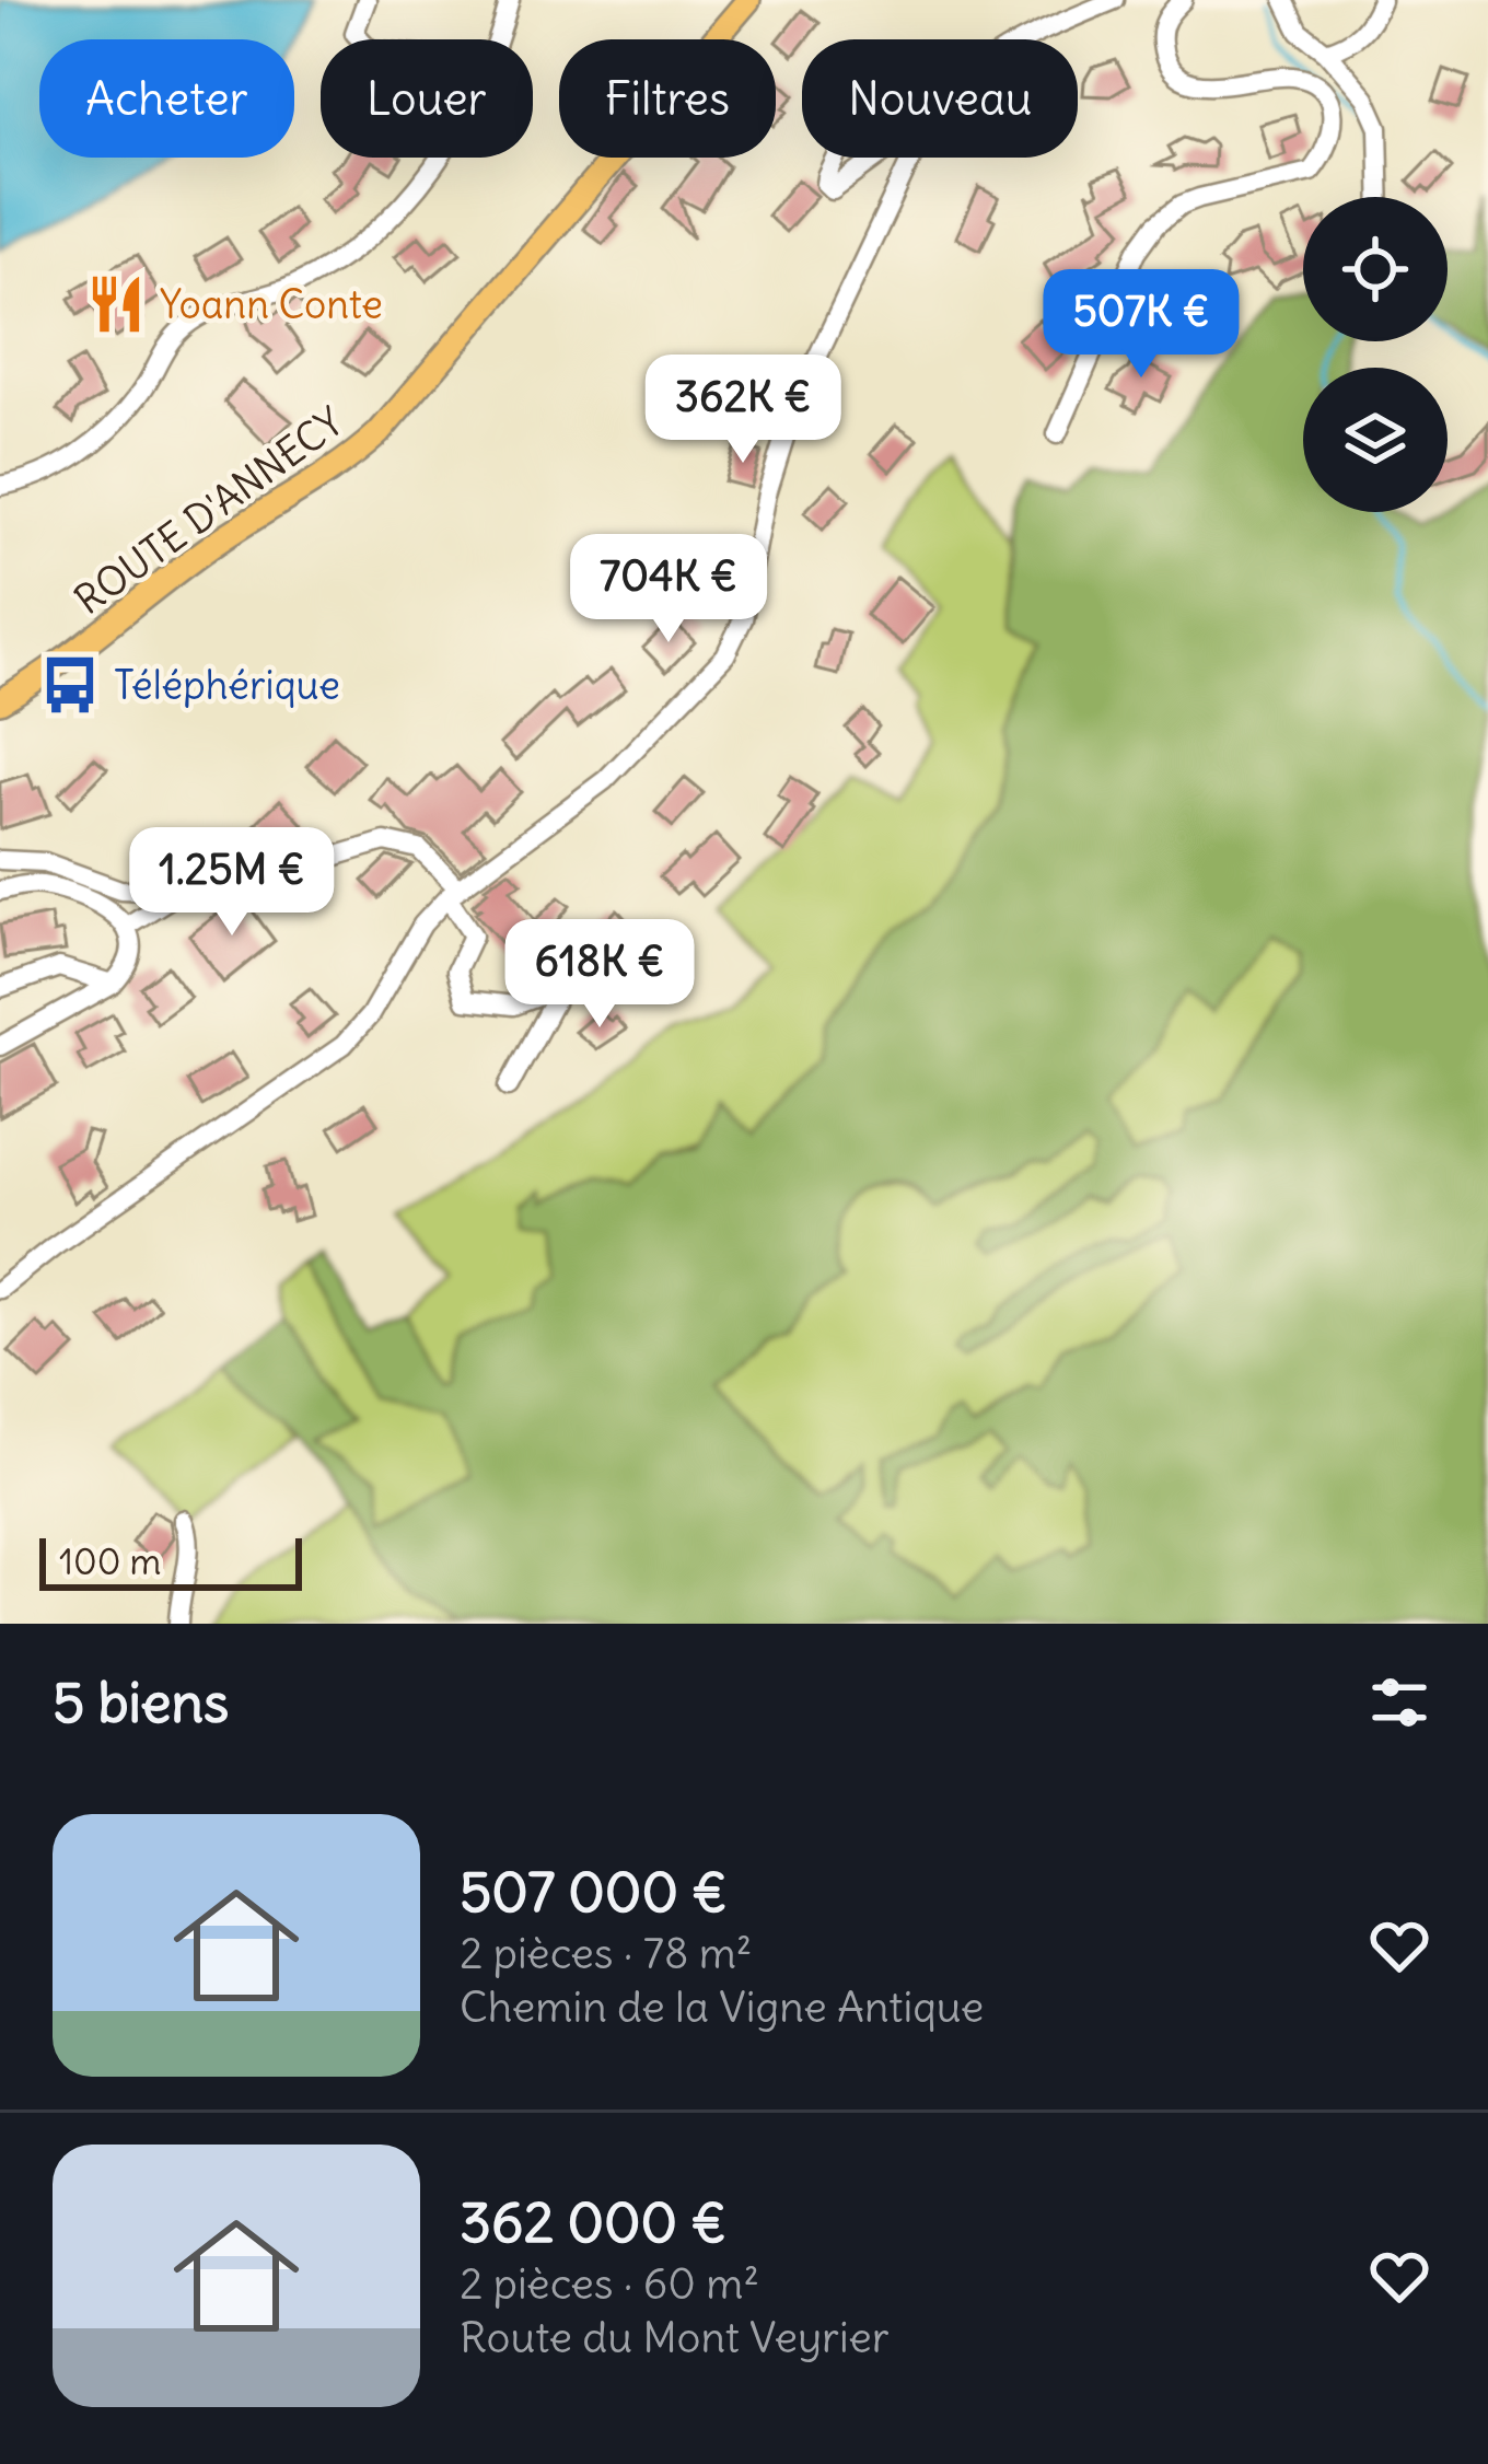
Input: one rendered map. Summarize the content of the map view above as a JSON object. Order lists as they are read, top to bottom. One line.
{"streets":{"main road":["ROUTE D'ANNECY"]},"places":{"restaurant":["Yoann Conte"],"bus stop":["Téléphérique"]},"scale_bar":"100 m","page":{"chip":["Acheter","Louer","Filtres","Nouveau"],"price":["507K €","362K €","704K €","1.25M €","618K €"],"scale":"100 m","heading":"5 biens","list":[{"name":"507 000 €","note":"2 pièces · 78 m² · Chemin de la Vigne Antique"},{"name":"362 000 €","note":"2 pièces · 60 m² · Route du Mont Veyrier"}]}}
